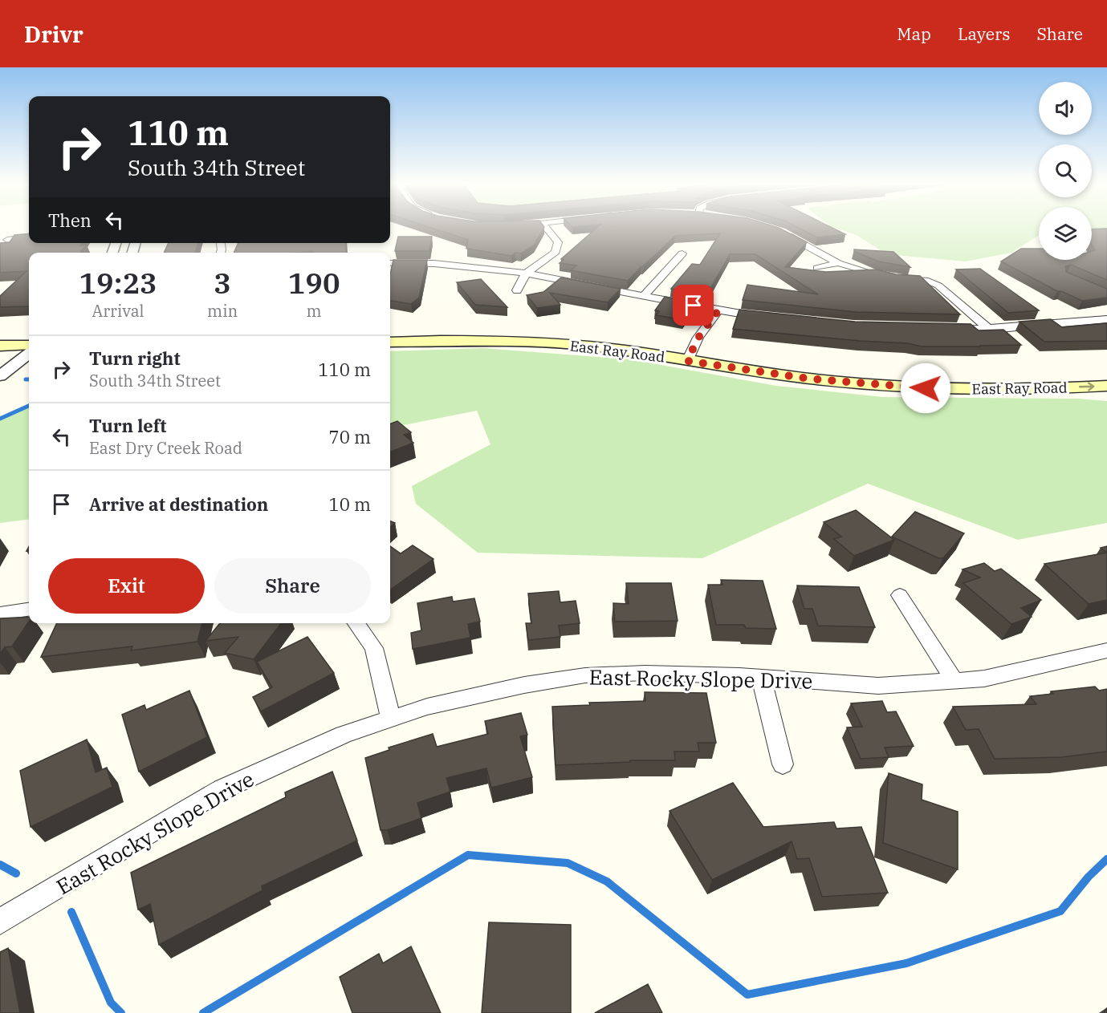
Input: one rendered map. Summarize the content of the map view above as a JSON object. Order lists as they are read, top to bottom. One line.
{"streets":{"main road":["East Ray Road"],"street":["East Rocky Slope Drive"]},"page":{"header":"Drivr","nav":["Map","Layers","Share"],"turn":["110 m","South 34th Street"],"then":"Then","eta":["19:23","Arrival","3","min","190","m"],"list":[{"name":"Turn right","note":"South 34th Street","value":"110 m"},{"name":"Turn left","note":"East Dry Creek Road","value":"70 m"},{"name":"Arrive at destination","value":"10 m"}],"buttons":["Exit","Share"]}}
